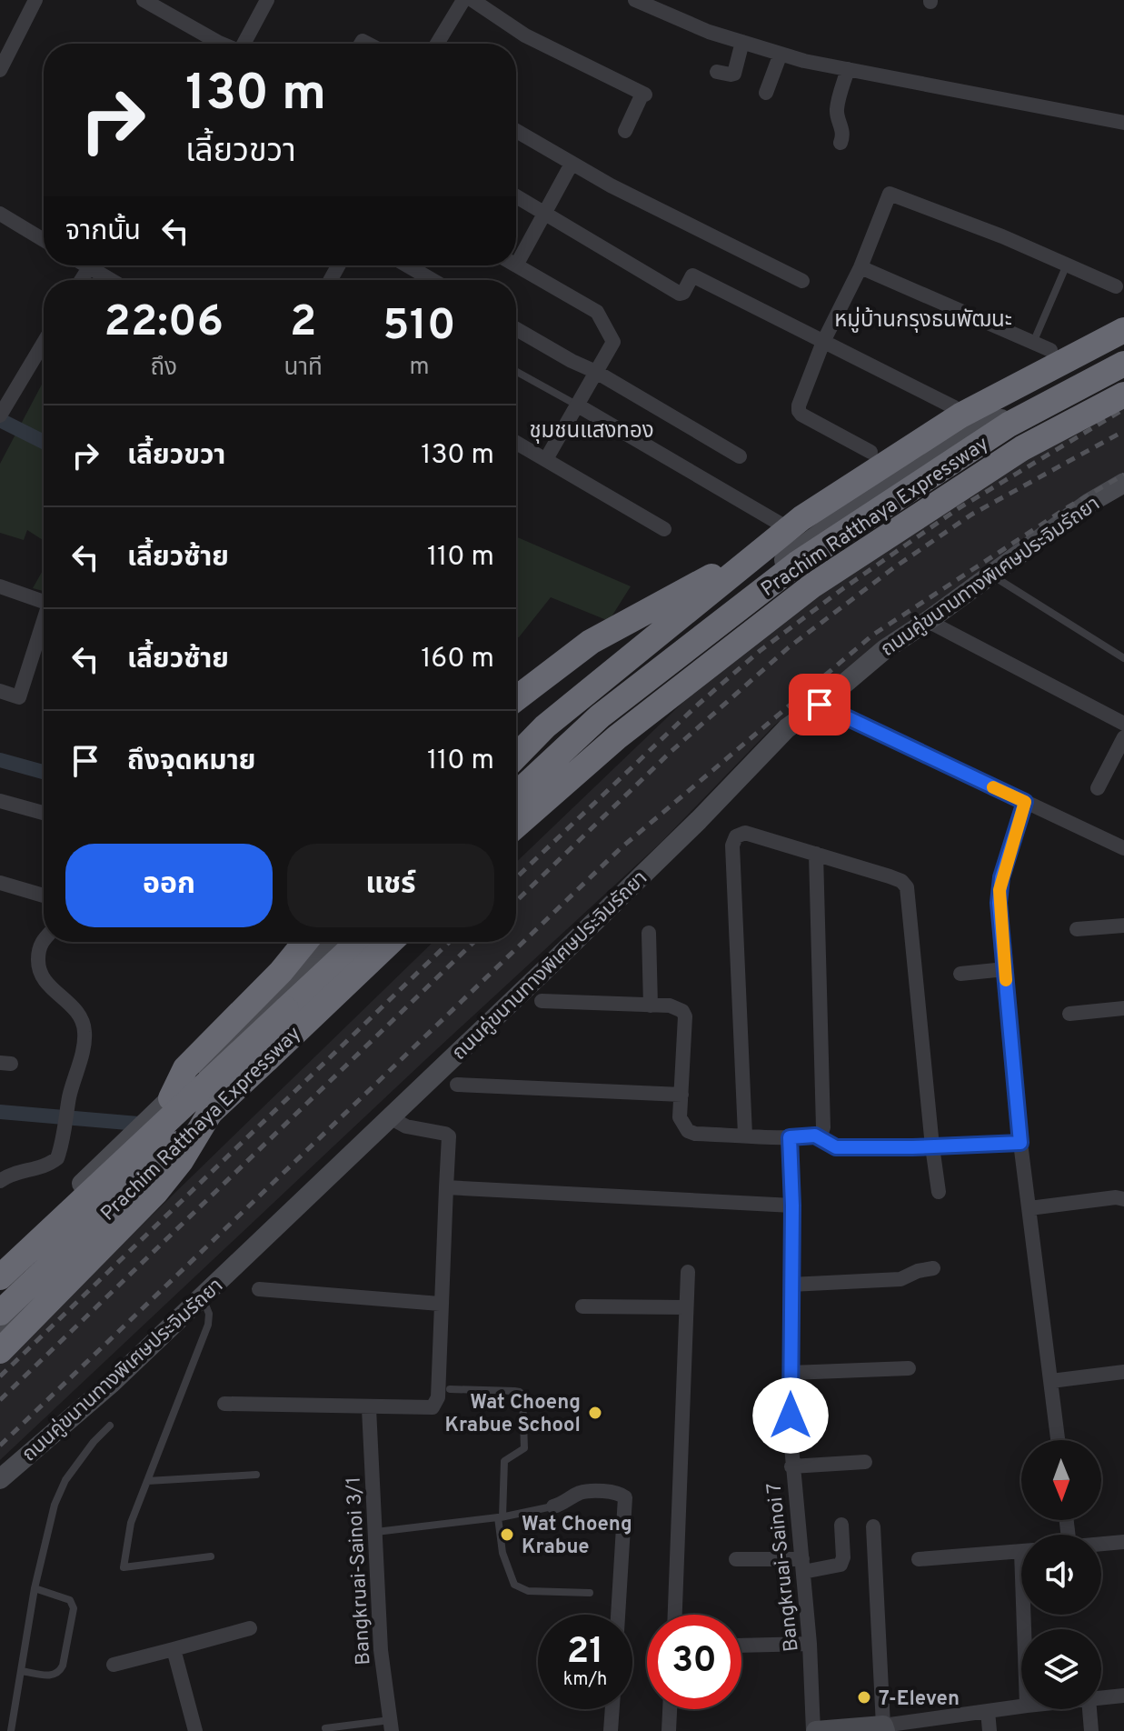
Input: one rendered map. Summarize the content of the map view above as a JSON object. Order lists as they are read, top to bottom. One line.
{"streets":{"highway":["Prachim Ratthaya Expressway"],"main road":["ถนนคู่ขนานทางพิเศษประจิมรัถยา"],"street":["Bangkruai-Sainoi 7","Bangkruai-Sainoi 3/1"]},"districts":["หมู่บ้านกรุงธนพัฒนะ","ชุมชนแสงทอง"],"places":["Wat Choeng Krabue School","Wat Choeng Krabue","7-Eleven"],"north":"bottom","page":{"turn":["130 m","เลี้ยวขวา"],"then":"จากนั้น","eta":["22:06","ถึง","2","นาที","510","m"],"list":[{"name":"เลี้ยวขวา","value":"130 m"},{"name":"เลี้ยวซ้าย","value":"110 m"},{"name":"เลี้ยวซ้าย","value":"160 m"},{"name":"ถึงจุดหมาย","value":"110 m"}],"buttons":["ออก","แชร์"],"speed":"21 km/h","limit":"30"}}
